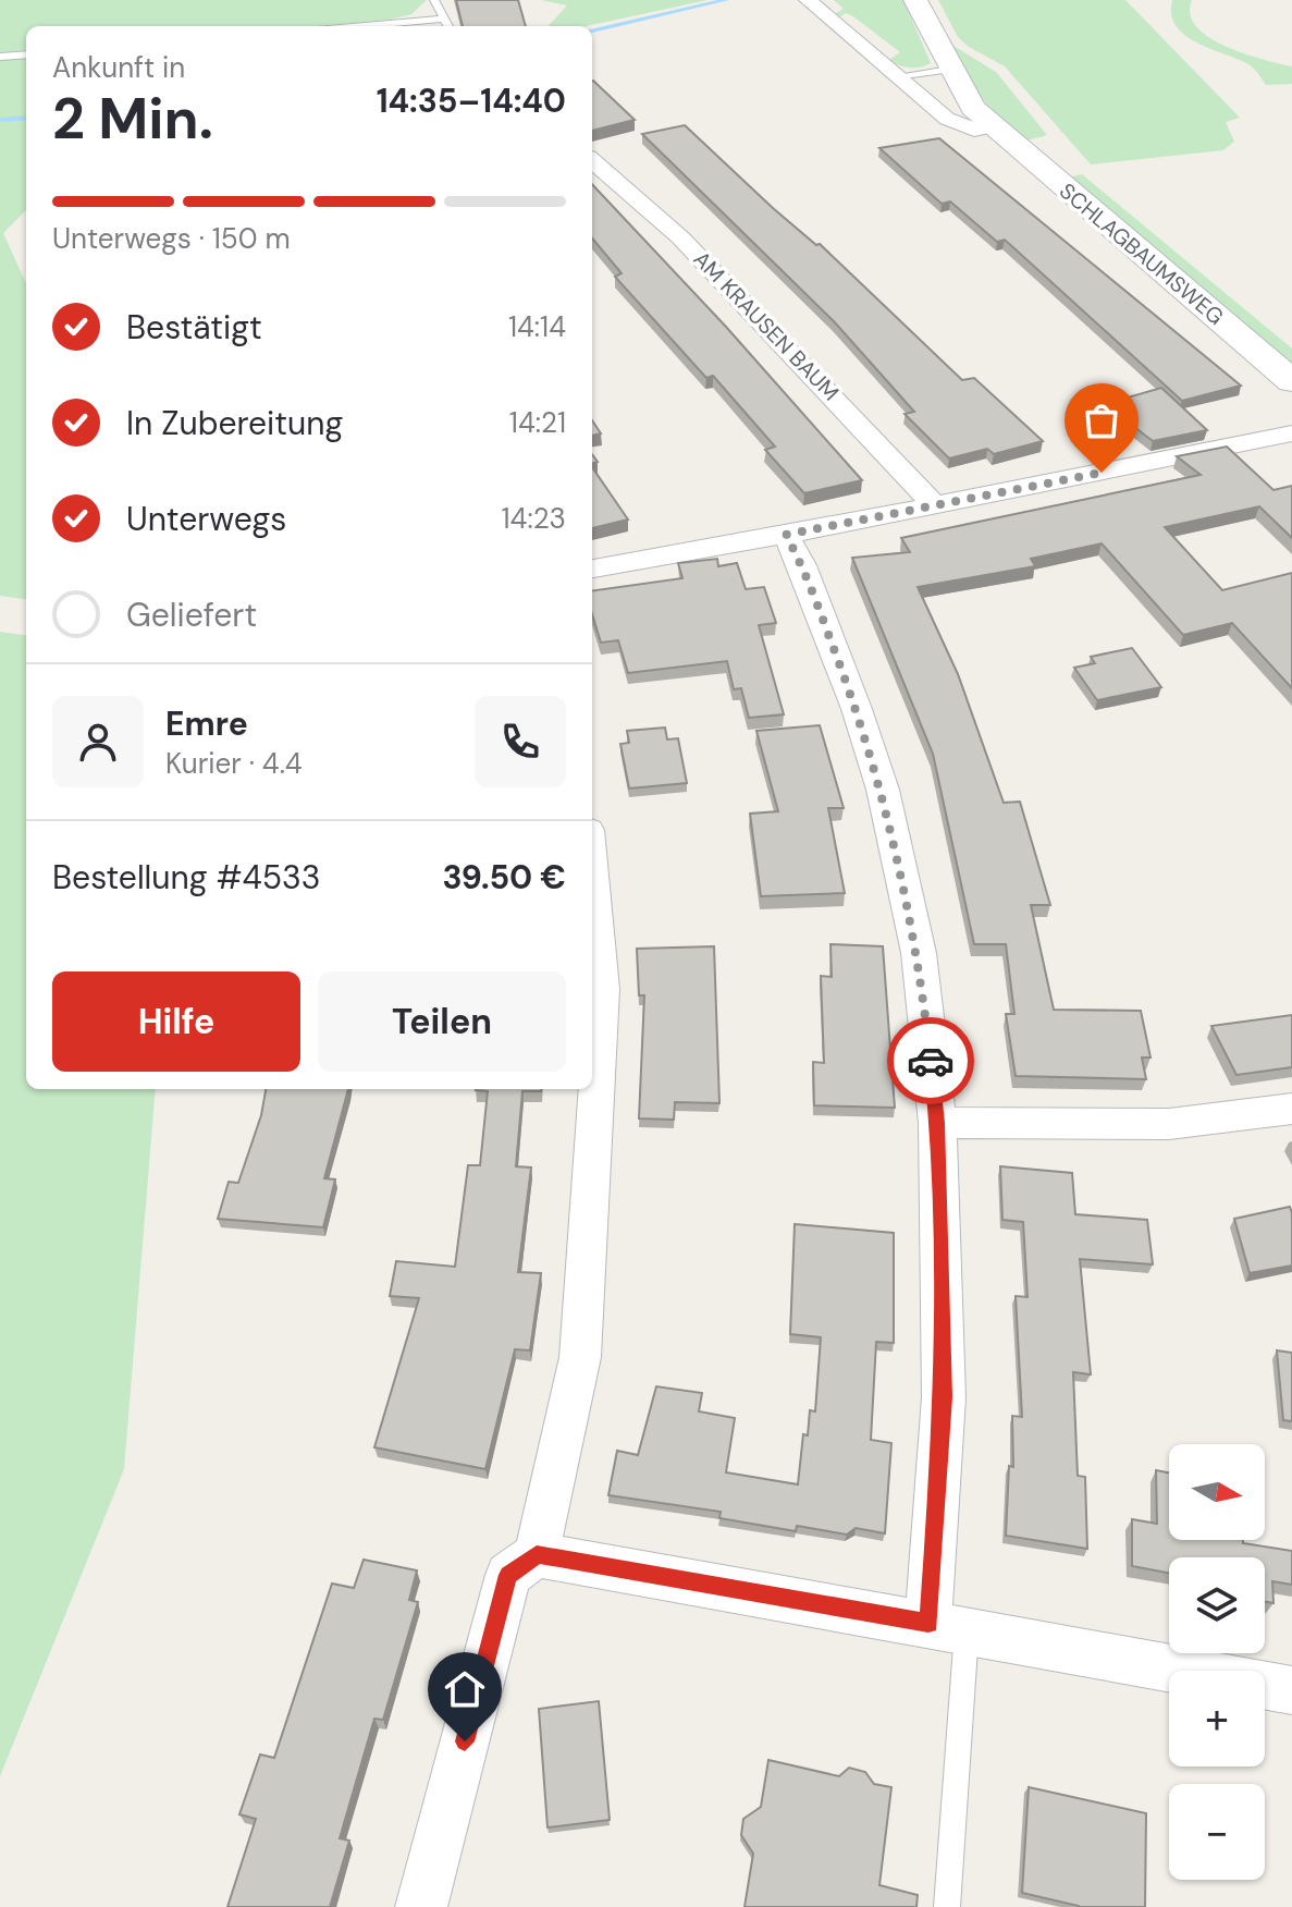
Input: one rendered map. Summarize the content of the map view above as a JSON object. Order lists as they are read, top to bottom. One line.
{"streets":{"main road":["SCHLAGBAUMSWEG"],"street":["AM KRAUSEN BAUM"]},"north":"right","page":{"heading":["2 Min.","Ankunft in","14:35–14:40"],"panel":["Emre","Kurier · 4.4","Bestellung #4533","39.50 €"],"bar":"Unterwegs · 150 m","list":[["Bestätigt","14:14"],["In Zubereitung","14:21"],["Unterwegs","14:23"],"Geliefert"],"buttons":["Hilfe","Teilen"],"map_buttons":["+","−"]}}
